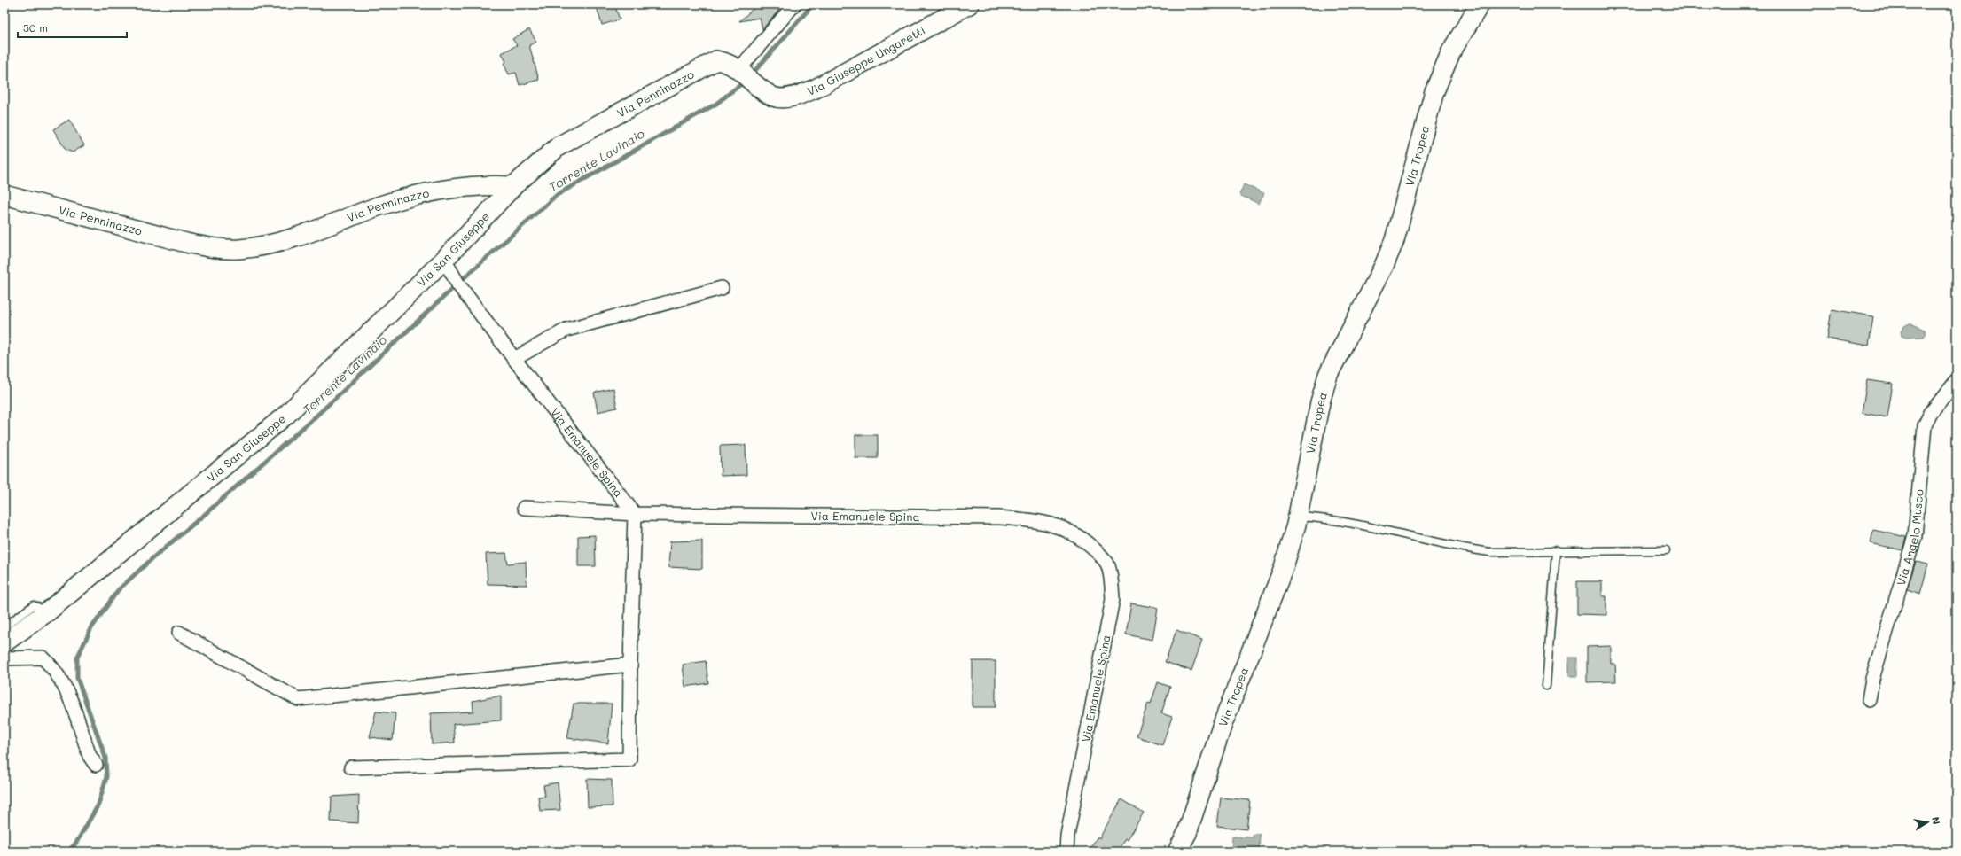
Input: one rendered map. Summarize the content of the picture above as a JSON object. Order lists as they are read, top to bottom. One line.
{"streets":{"street":["Via Giuseppe Ungaretti","Via Penninazzo","Via Tropea","Via San Giuseppe","Via Emanuele Spina","Via Angelo Musco"]},"crossings":[["Via Giuseppe Ungaretti","Via Penninazzo"],["Via Penninazzo","Via San Giuseppe"],["Via San Giuseppe","Via Emanuele Spina"]],"water":["Torrente Lavinaio"],"scale_bar":"50 m","north":"right"}
